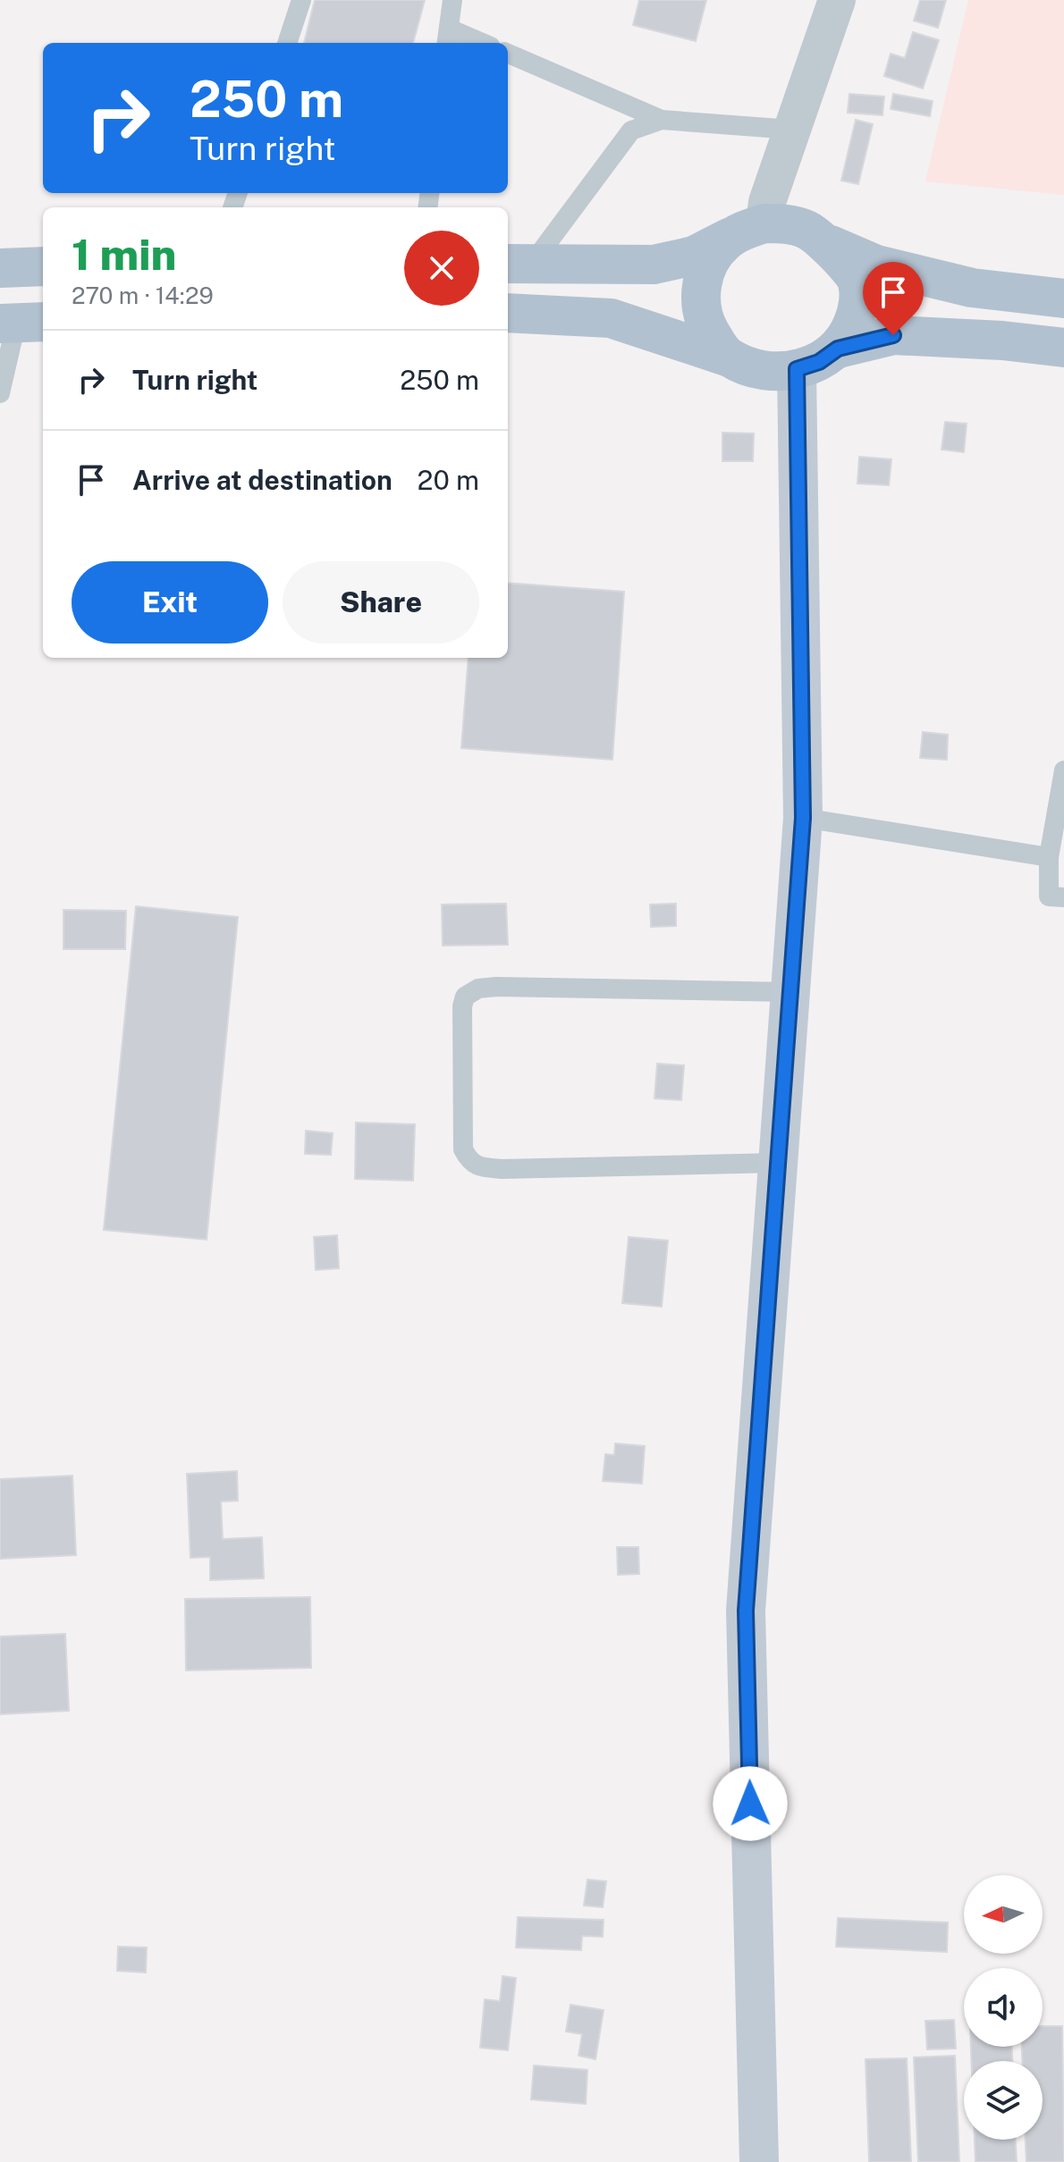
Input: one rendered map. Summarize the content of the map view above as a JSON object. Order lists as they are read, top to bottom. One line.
{"north":"left","page":{"turn":["250 m","Turn right"],"heading":["1 min","270 m · 14:29"],"list":[{"name":"Turn right","value":"250 m"},{"name":"Arrive at destination","value":"20 m"}],"buttons":["Exit","Share"]}}
